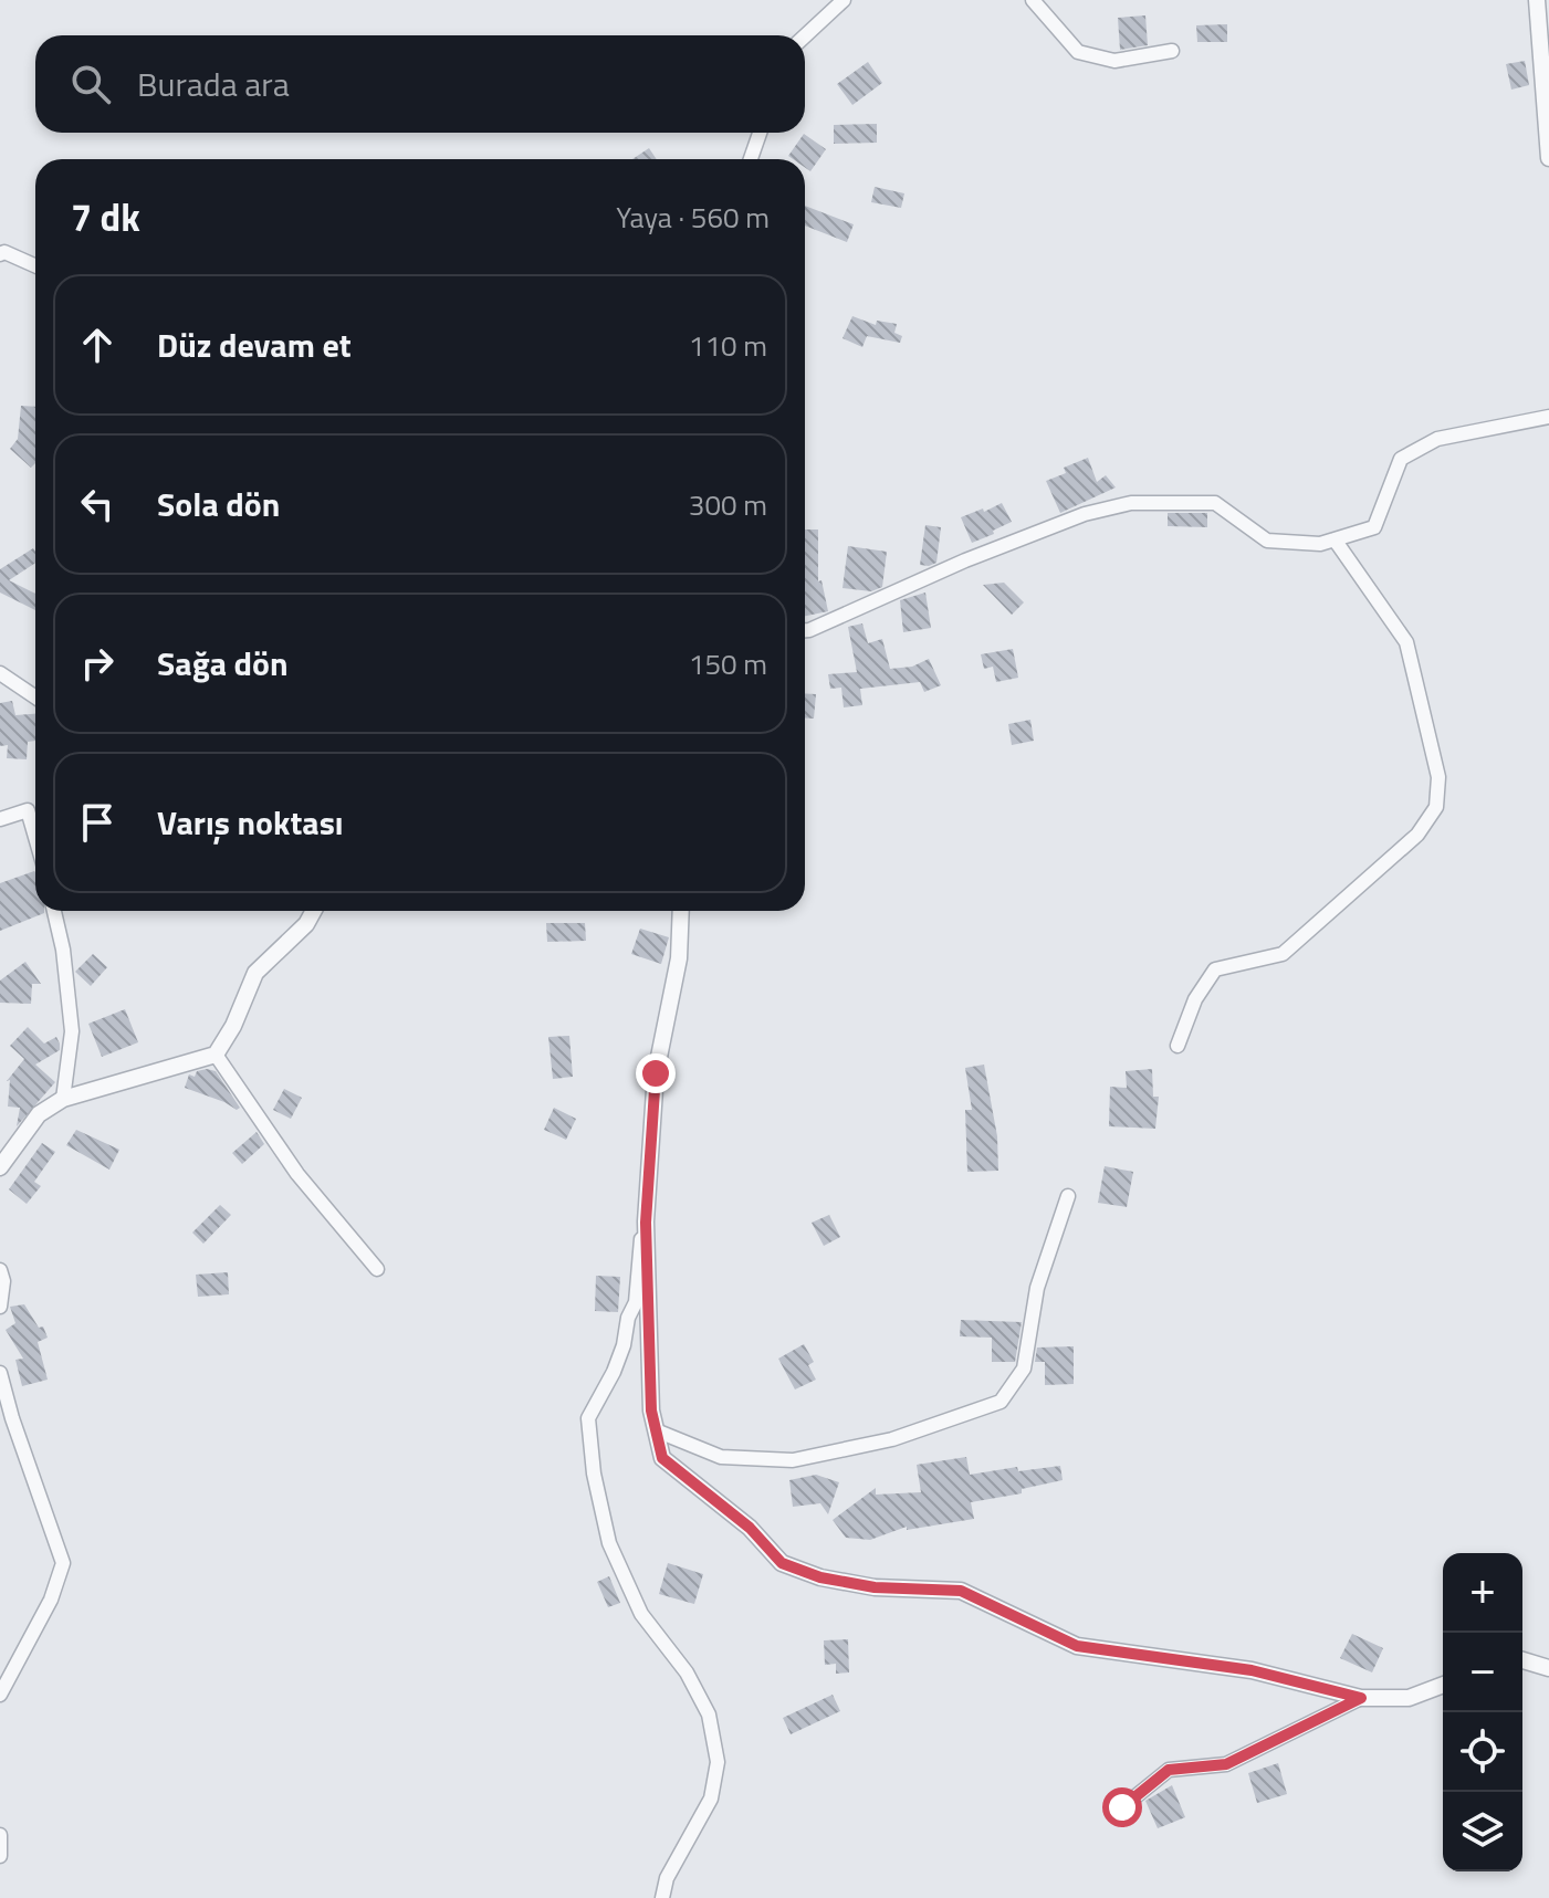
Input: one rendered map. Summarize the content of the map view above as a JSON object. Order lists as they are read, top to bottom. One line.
{"page":{"search":"Burada ara","heading":["7 dk","Yaya · 560 m"],"list":[["Düz devam et","110 m"],["Sola dön","300 m"],["Sağa dön","150 m"],"Varış noktası"],"map_buttons":["+","−"]}}
